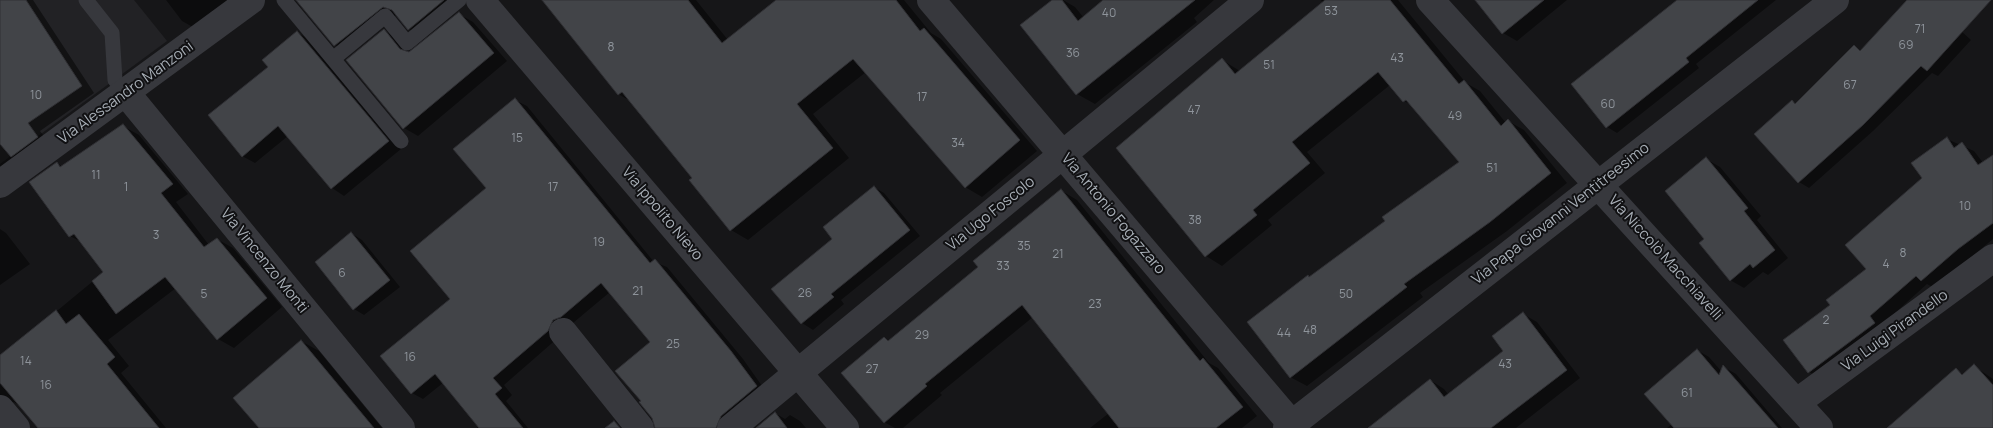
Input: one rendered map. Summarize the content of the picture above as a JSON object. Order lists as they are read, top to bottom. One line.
{"streets":{"street":["Via Alessandro Manzoni","Via Ippolito Nievo","Via Ugo Foscolo","Via Antonio Fogazzaro","Via Papa Giovanni Ventitreesimo","Via Niccolò Macchiavelli","Via Vincenzo Monti","Via Luigi Pirandello"]},"crossings":[["Via Alessandro Manzoni","Via Vincenzo Monti"],["Via Ippolito Nievo","Via Ugo Foscolo"],["Via Ugo Foscolo","Via Antonio Fogazzaro"],["Via Antonio Fogazzaro","Via Papa Giovanni Ventitreesimo"],["Via Papa Giovanni Ventitreesimo","Via Niccolò Macchiavelli"],["Via Niccolò Macchiavelli","Via Luigi Pirandello"]],"house_numbers":["53","40","71","69","8","36","43","51","67","10","17","60","47","49","15","34","51","11","1","17","10","38","3","19","35","8","21","4","33","6","21","26","5","50","23","2","48","44","29","25","16","14","43","27","16","61"]}
